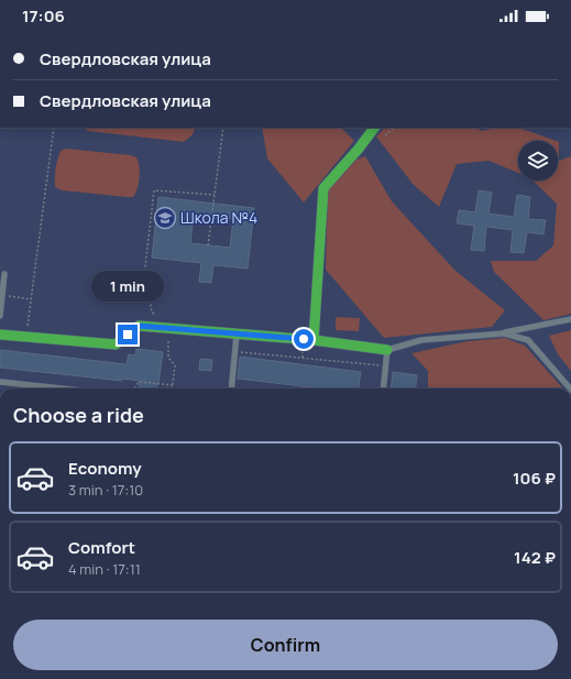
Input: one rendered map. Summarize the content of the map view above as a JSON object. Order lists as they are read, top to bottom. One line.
{"places":{"school or university":["Школа №4"]},"page":{"status":"17:06","banner":["Свердловская улица","Свердловская улица"],"bubble":"1 min","heading":"Choose a ride","list":[{"name":"Economy","note":"3 min · 17:10","value":"106 ₽"},{"name":"Comfort","note":"4 min · 17:11","value":"142 ₽"}],"buttons":"Confirm"}}
